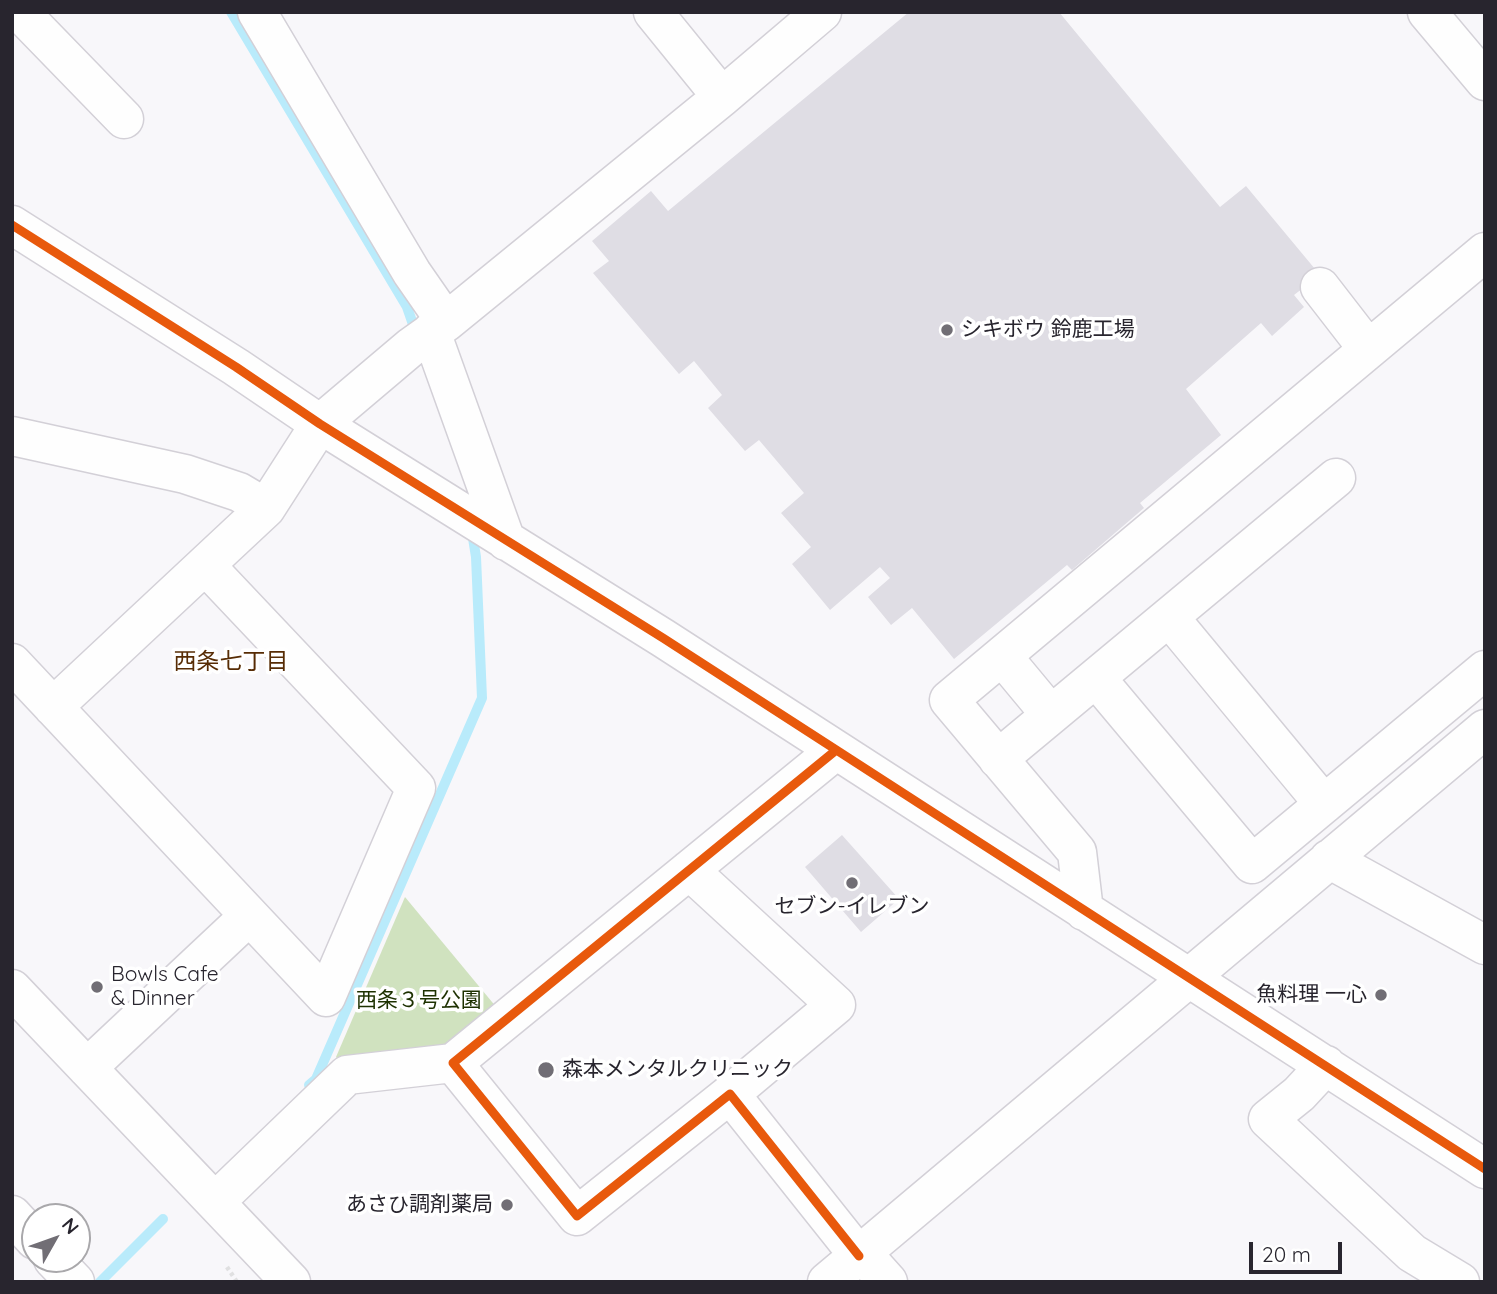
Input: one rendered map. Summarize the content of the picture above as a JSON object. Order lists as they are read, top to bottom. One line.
{"districts":["西条七丁目"],"parks":["西条３号公園"],"places":["シキボウ 鈴鹿工場","セブン-イレブン","Bowls Cafe & Dinner","魚料理 一心","森本メンタルクリニック","あさひ調剤薬局"],"scale_bar":"20 m","north":"top right"}
